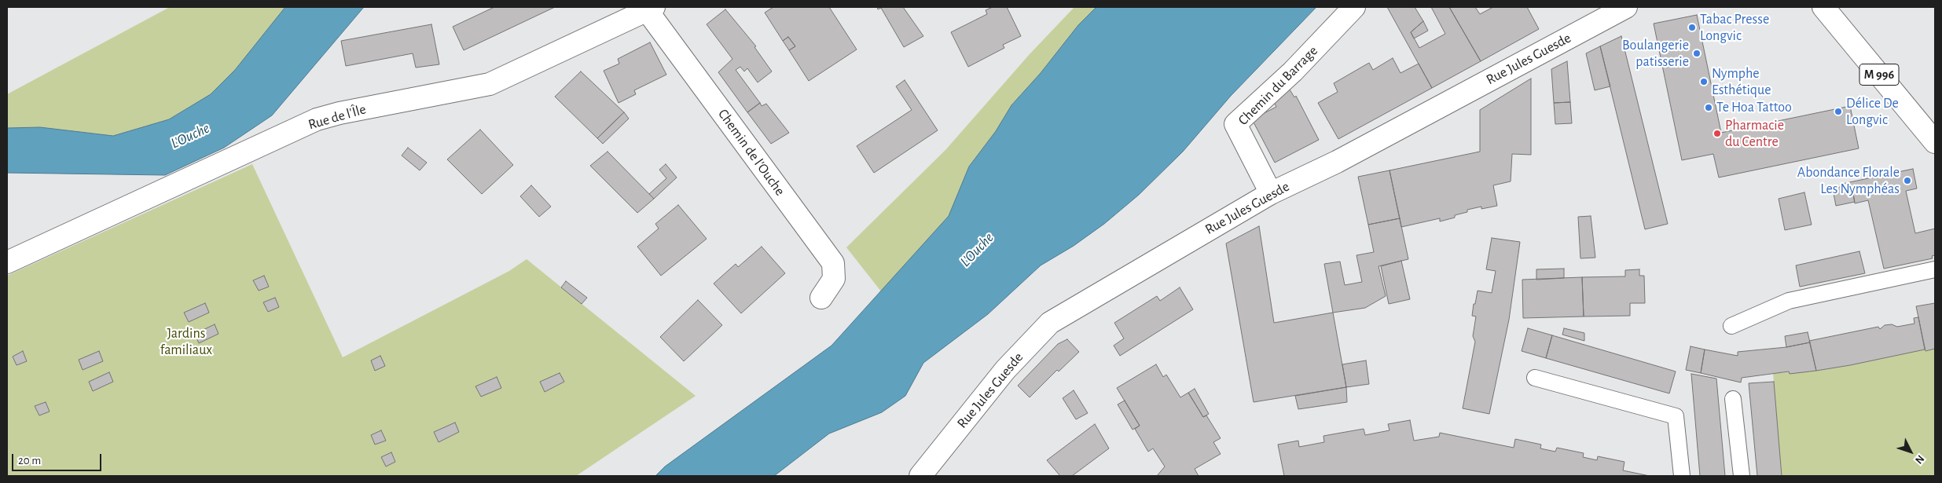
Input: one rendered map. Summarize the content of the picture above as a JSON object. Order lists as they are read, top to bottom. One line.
{"streets":{"street":["Rue Jules Guesde","M 996","Chemin du Barrage","Rue de l'Île","Chemin de l'Ouche"]},"crossings":[["Rue Jules Guesde","Chemin du Barrage"],["Rue de l'Île","Chemin de l'Ouche"]],"water":["L'Ouche"],"parks":["Jardins familiaux"],"places":["Tabac Presse Longvic","Boulangerie patisserie","Nymphe Esthétique","Te Hoa Tattoo","Délice De Longvic","Pharmacie du Centre","Abondance Florale Les Nymphéas"],"scale_bar":"20 m","north":"bottom right"}
